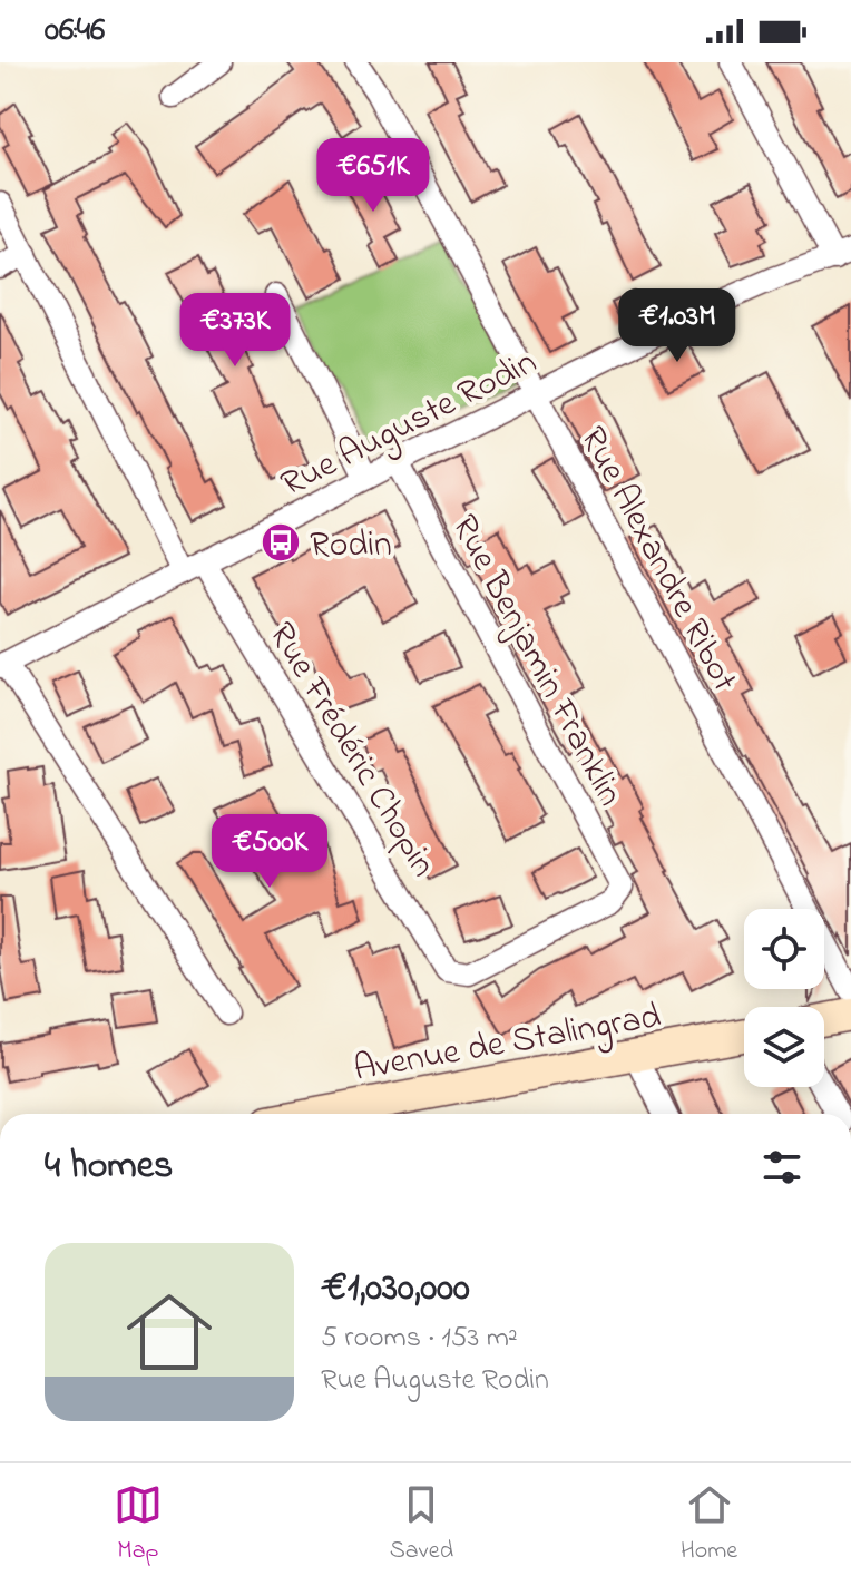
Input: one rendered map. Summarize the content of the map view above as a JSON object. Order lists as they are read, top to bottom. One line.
{"streets":{"main road":["Avenue de Stalingrad"],"street":["Rue Auguste Rodin","Rue Alexandre Ribot","Rue Benjamin Franklin","Rue Frédéric Chopin"]},"crossings":[["Rue Auguste Rodin","Rue Alexandre Ribot"],["Rue Auguste Rodin","Rue Benjamin Franklin"],["Rue Auguste Rodin","Rue Frédéric Chopin"],["Rue Benjamin Franklin","Rue Frédéric Chopin"]],"places":{"bus stop":["Rodin"]},"page":{"status":"06:46","price":["€651K","€1.03M","€373K","€500K"],"heading":"4 homes","list":[{"name":"€1,030,000","note":"5 rooms · 153 m² · Rue Auguste Rodin"}],"tabs":["Map","Saved","Home"]}}
